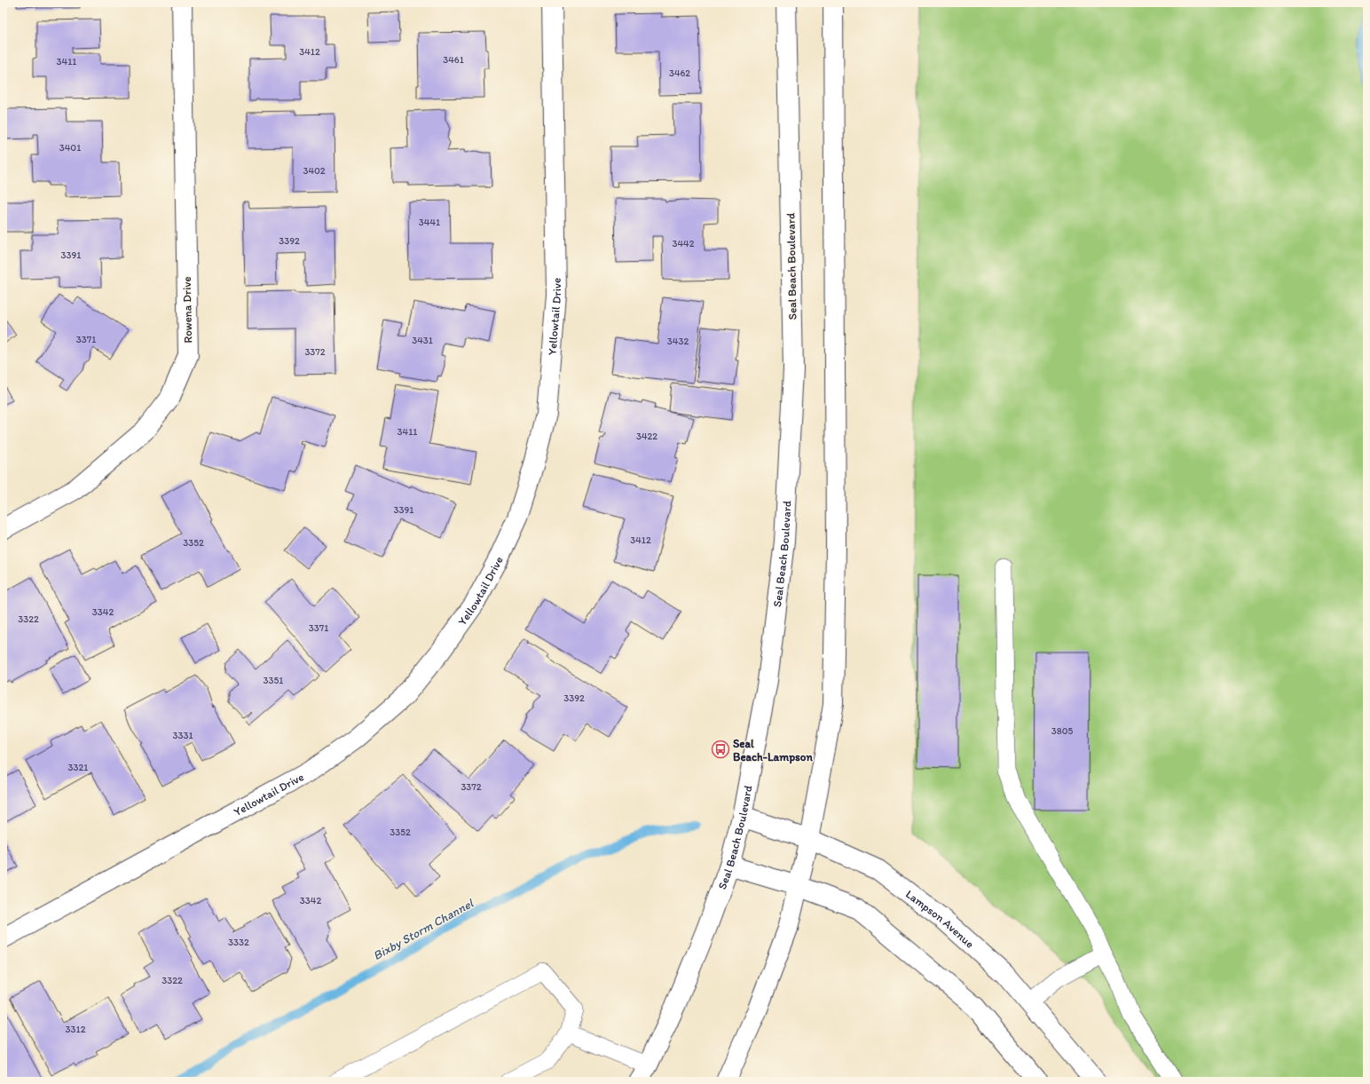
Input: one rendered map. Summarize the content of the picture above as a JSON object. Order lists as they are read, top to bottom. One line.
{"streets":{"main road":["Seal Beach Boulevard","Rowena Drive","Yellowtail Drive","Lampson Avenue"]},"crossings":[["Seal Beach Boulevard","Lampson Avenue"]],"water":["Bixby Storm Channel"],"places":{"bus stop":["Seal Beach-Lampson"]},"house_numbers":["3412","3461","3411","3462","3401","3402","3441","3392","3442","3391","3371","3431","3432","3372","3411","3422","3391","3412","3352","3342","3322","3371","3351","3392","3805","3331","3321","3372","3352","3342","3332","3322","3312"]}
